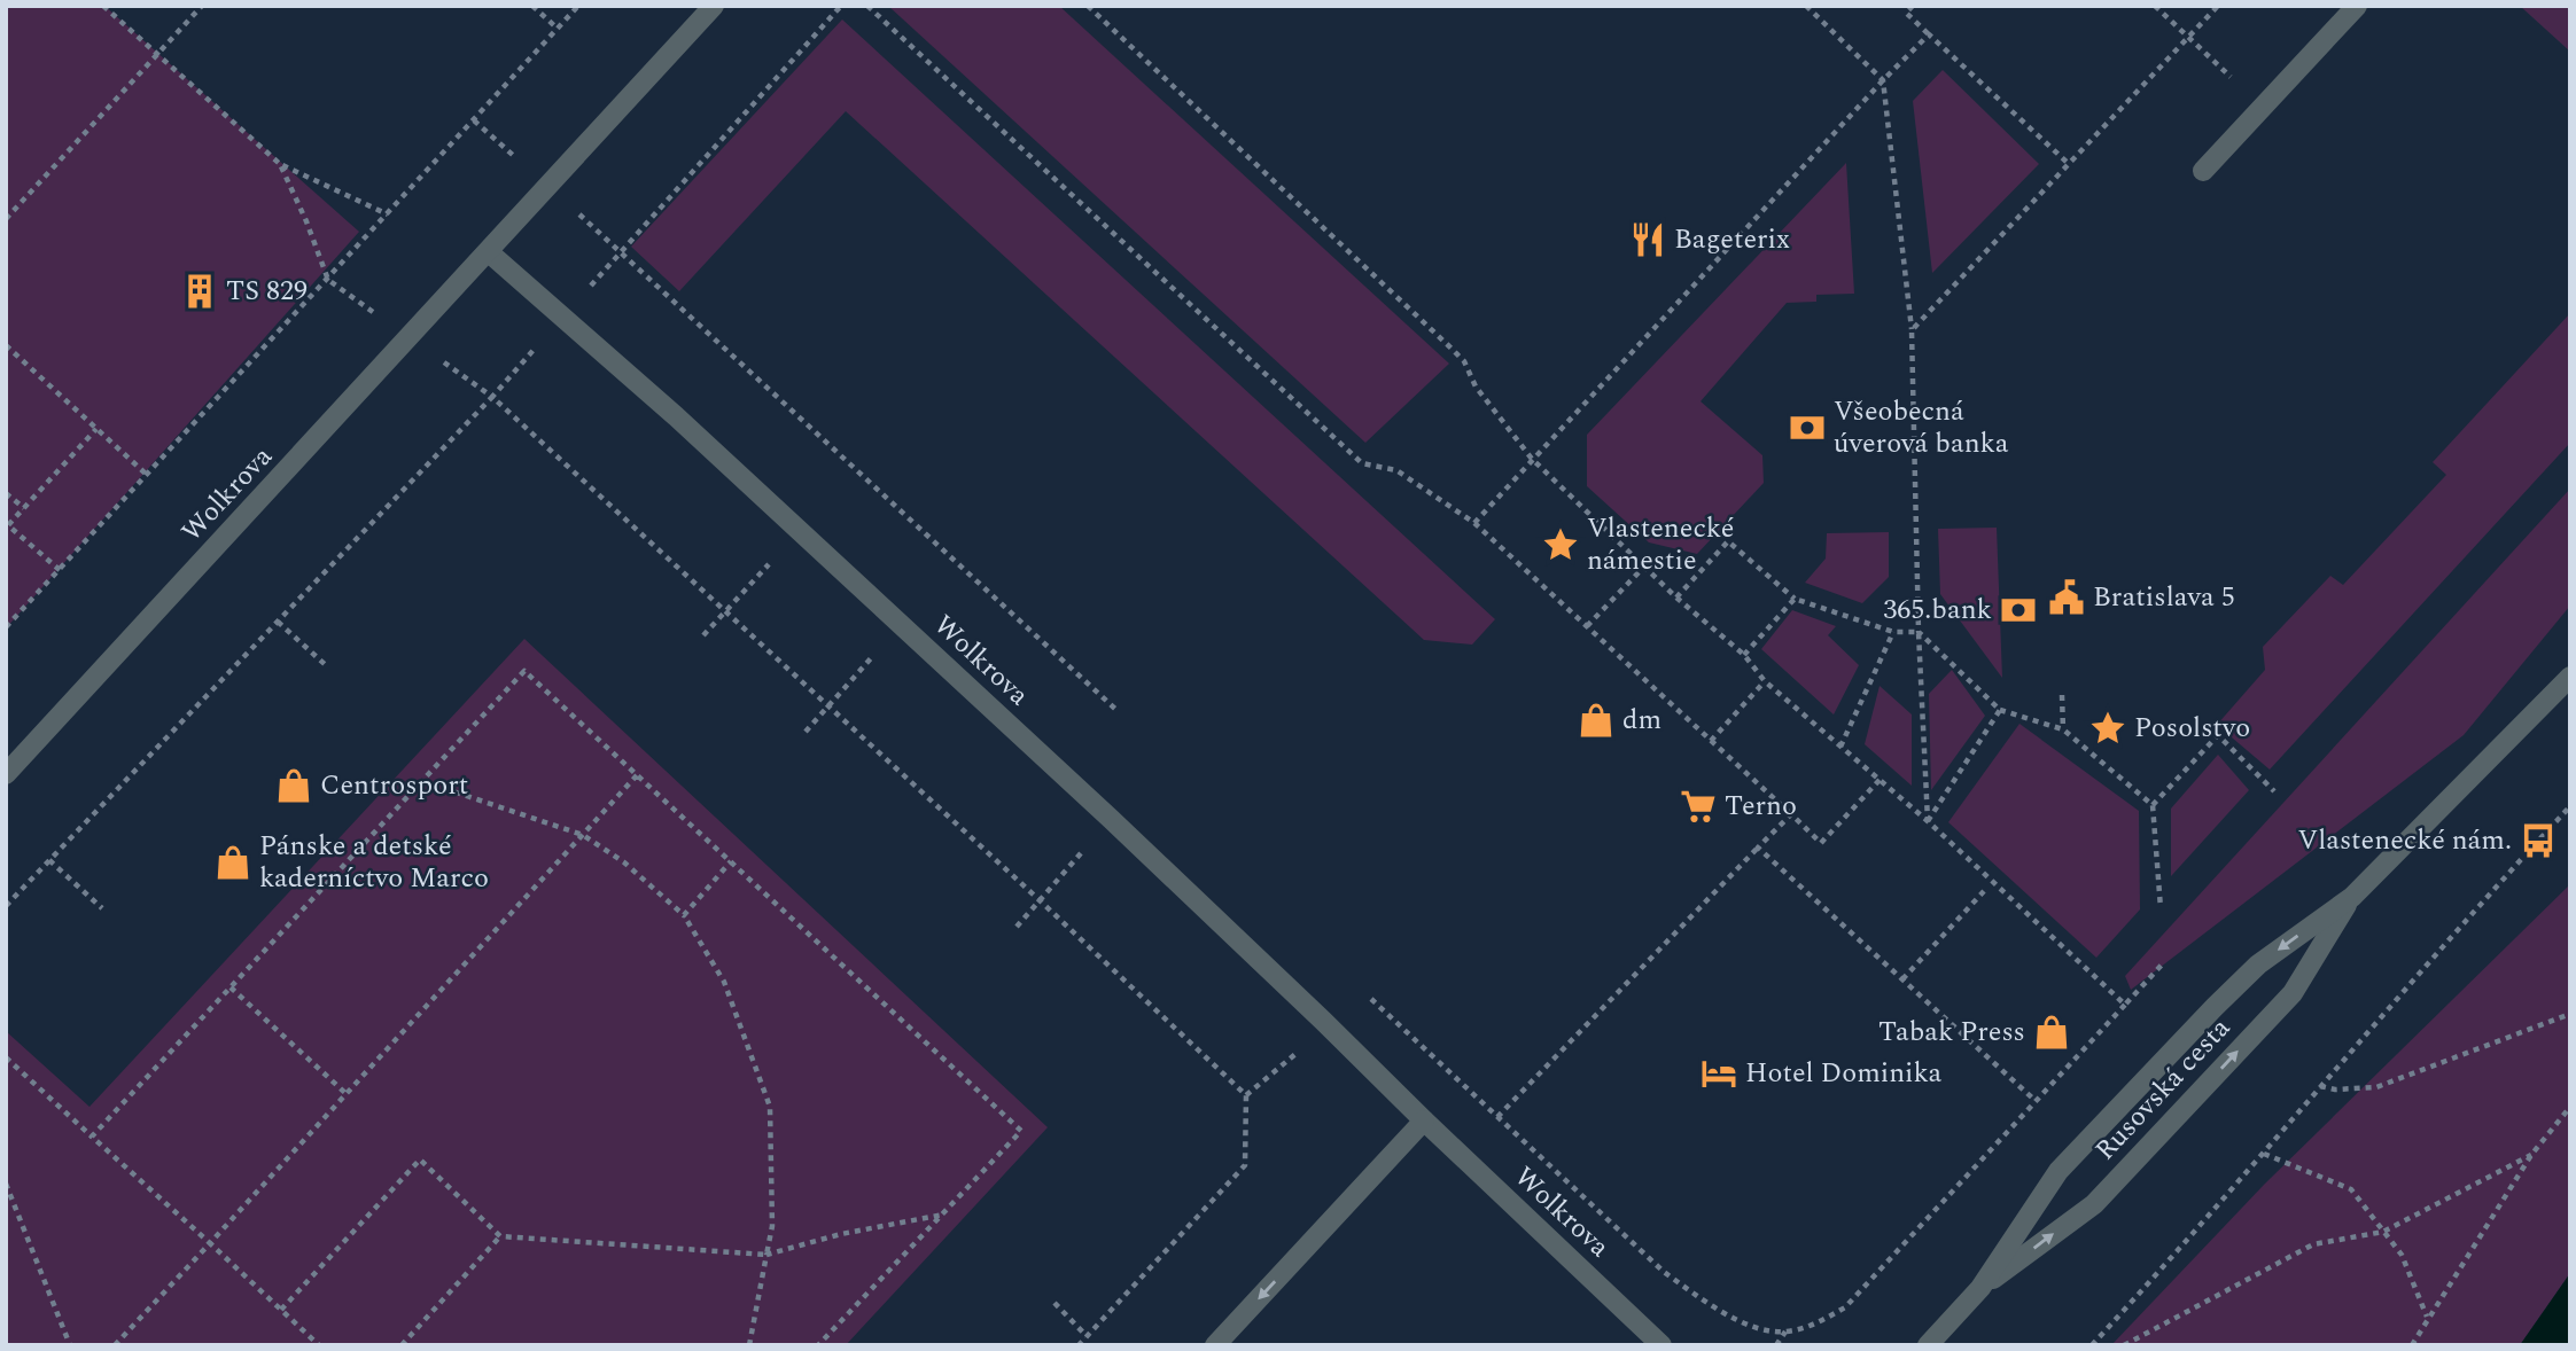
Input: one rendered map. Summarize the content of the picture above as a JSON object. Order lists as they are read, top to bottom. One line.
{"streets":{"street":["Wolkrova","Rusovská cesta"]},"places":{"restaurant":["Bageterix"],"building":["TS 829"],"bank":["Všeobecná úverová banka","365.bank"],"place":["Vlastenecké námestie","Posolstvo"],"public building":["Bratislava 5"],"shop":["dm","Centrosport","Pánske a detské kaderníctvo Marco","Tabak Press"],"supermarket":["Terno"],"bus stop":["Vlastenecké nám."],"hotel":["Hotel Dominika"]}}
